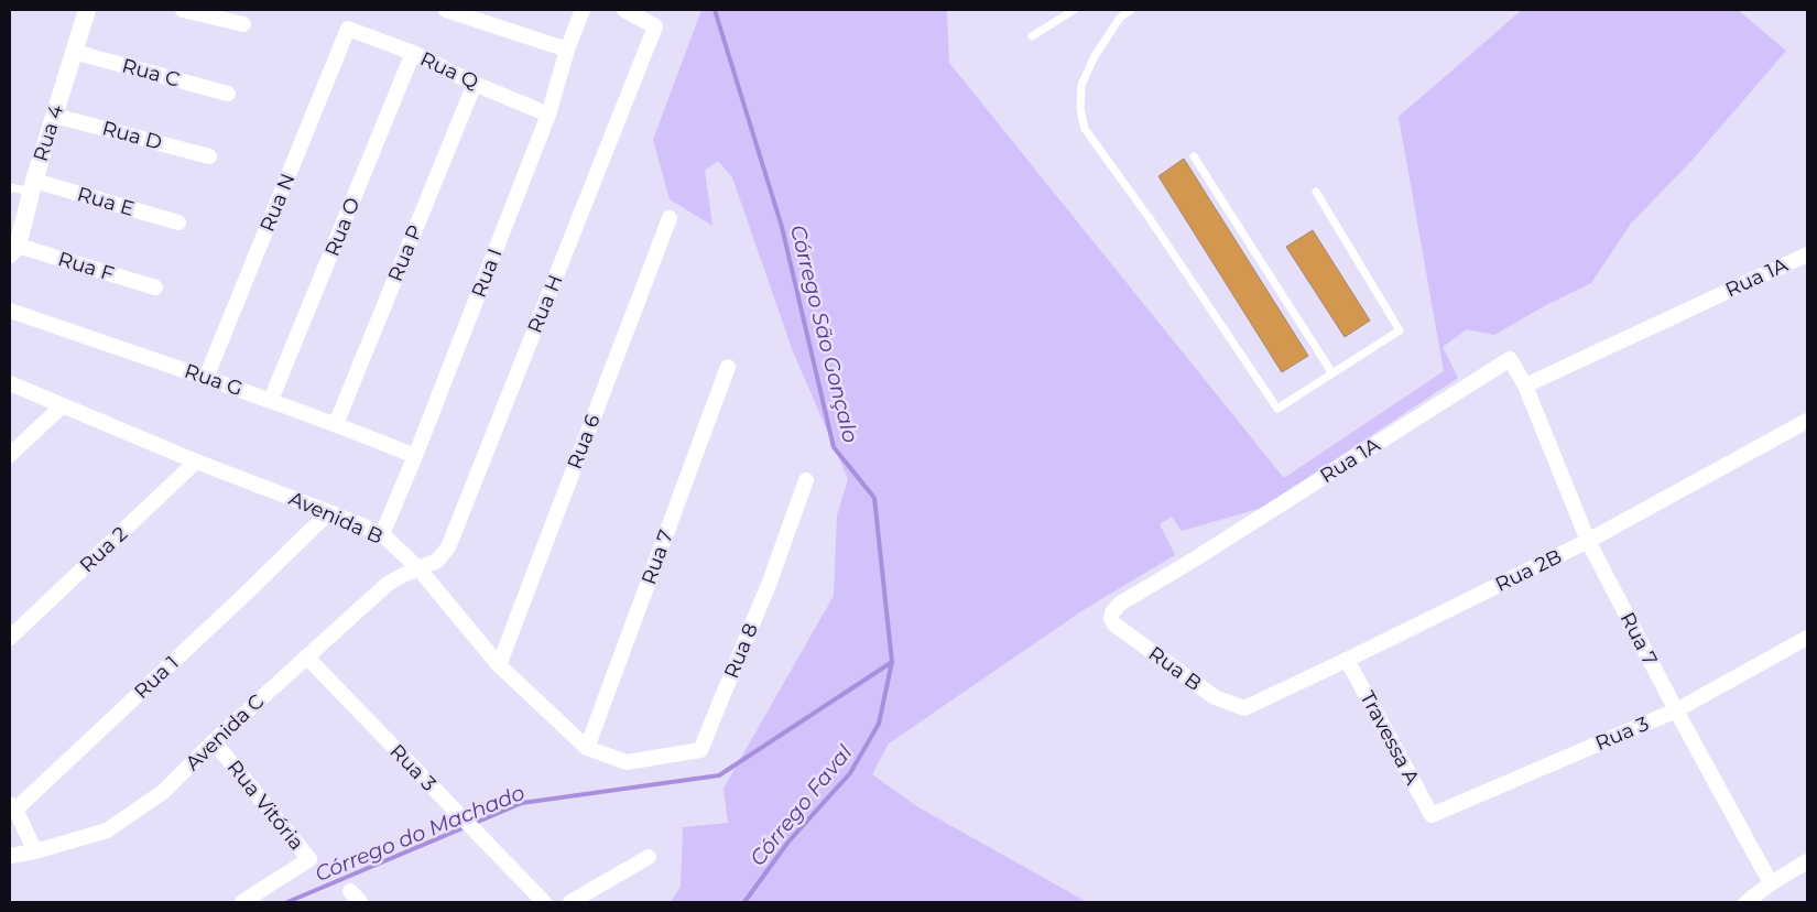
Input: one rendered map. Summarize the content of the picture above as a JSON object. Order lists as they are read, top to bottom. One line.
{"streets":{"street":["Rua Q","Rua C","Rua 4","Rua D","Rua E","Rua N","Rua O","Rua P","Rua F","Rua I","Rua 1A","Rua H","Rua G","Rua 6","Avenida B","Rua 2","Rua 7","Rua 2B","Rua 8","Rua B","Rua 1","Avenida C","Rua 3","Travessa A","Rua Vitória"]},"crossings":[["Rua Q","Rua N"],["Rua Q","Rua O"],["Rua Q","Rua P"],["Rua Q","Rua I"],["Rua C","Rua 4"],["Rua 4","Rua D"],["Rua 4","Rua E"],["Rua 4","Rua F"],["Rua N","Rua G"],["Rua O","Rua G"],["Rua P","Rua G"],["Rua I","Rua G"],["Rua I","Avenida B"],["Rua 1A","Rua 7"],["Rua 1A","Rua B"],["Rua H","Avenida B"],["Rua H","Avenida C"],["Rua 6","Avenida B"],["Avenida B","Rua 2"],["Avenida B","Rua 7"],["Avenida B","Rua 8"],["Avenida B","Rua 1"],["Avenida B","Avenida C"],["Rua 7","Rua 2B"],["Rua 7","Rua 3"],["Rua 2B","Rua B"],["Rua 2B","Travessa A"],["Rua 1","Avenida C"],["Avenida C","Rua 3"],["Avenida C","Rua Vitória"],["Rua 3","Travessa A"]],"water":["Córrego São Gonçalo","Córrego Faval","Córrego do Machado"]}
